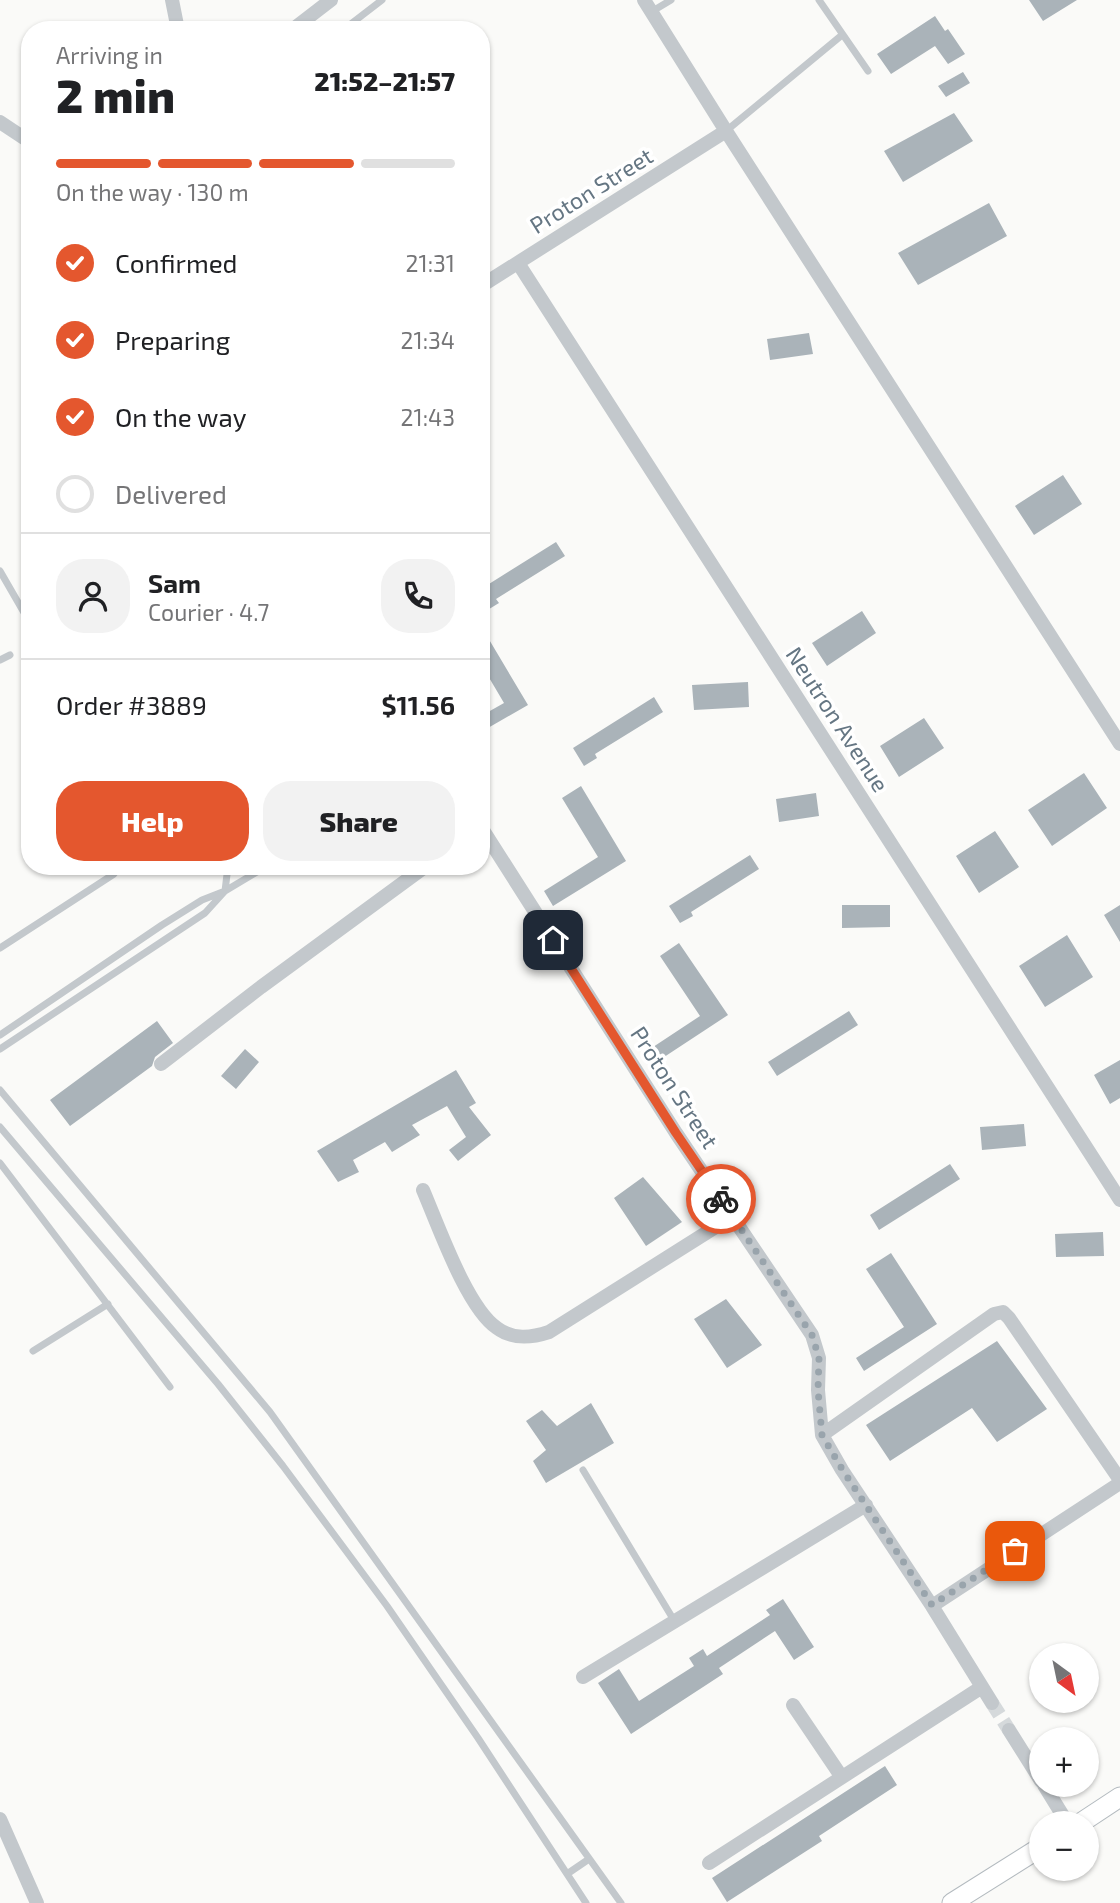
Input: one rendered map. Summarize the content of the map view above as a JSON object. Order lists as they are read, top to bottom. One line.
{"streets":{"street":["Proton Street","Neutron Avenue"]},"crossings":[["Proton Street","Neutron Avenue"]],"north":"bottom right","page":{"heading":["2 min","Arriving in","21:52–21:57"],"panel":["Sam","Courier · 4.7","Order #3889","$11.56"],"bar":"On the way · 130 m","list":[["Confirmed","21:31"],["Preparing","21:34"],["On the way","21:43"],"Delivered"],"buttons":["Help","Share"],"map_buttons":["+","−"]}}
